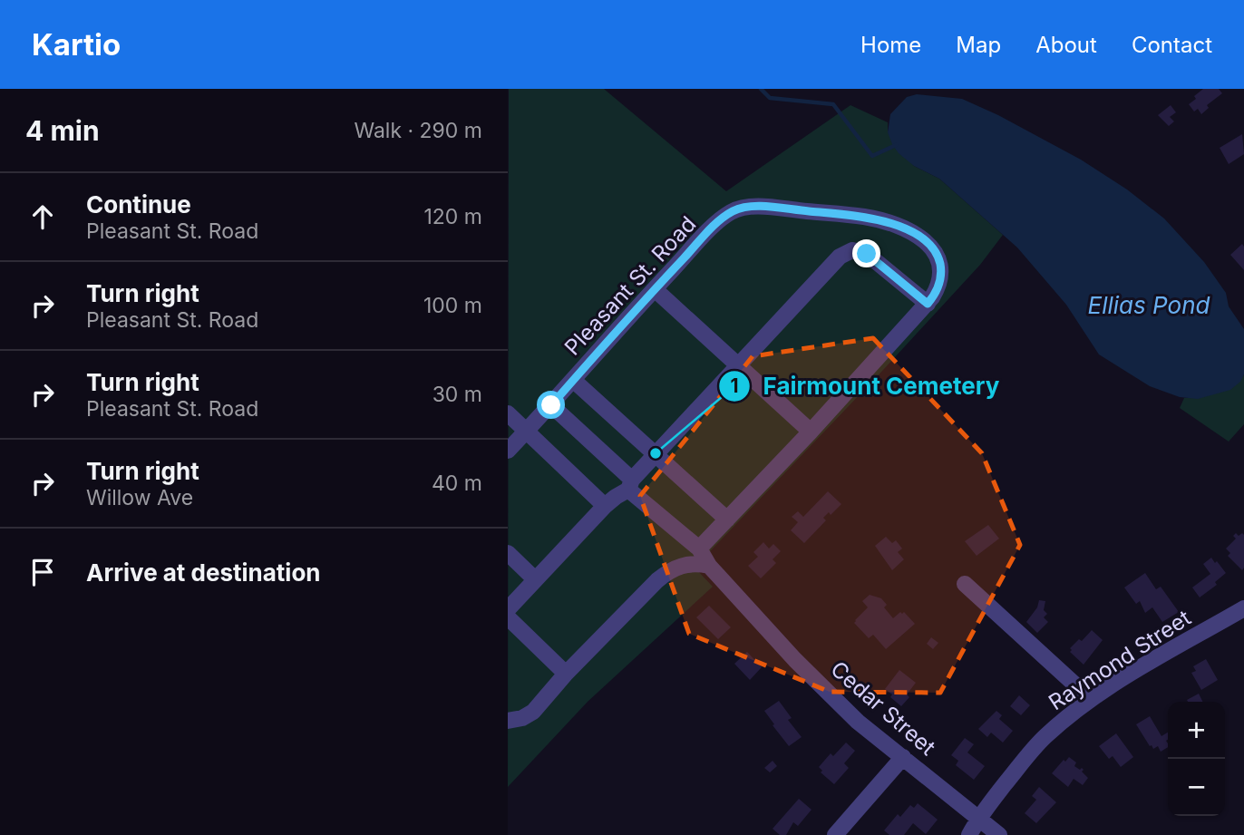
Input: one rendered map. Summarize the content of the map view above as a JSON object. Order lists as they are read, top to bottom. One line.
{"streets":{"street":["Pleasant St. Road","Raymond Street","Cedar Street"]},"crossings":[["Raymond Street","Cedar Street"]],"water":["Ellias Pond"],"places":["Fairmount Cemetery"],"page":{"header":"Kartio","nav":["Home","Map","About","Contact"],"heading":["4 min","Walk · 290 m"],"list":[["Continue","Pleasant St. Road","120 m"],["Turn right","Pleasant St. Road","100 m"],["Turn right","Pleasant St. Road","30 m"],["Turn right","Willow Ave","40 m"],"Arrive at destination"],"map_buttons":["+","−"]}}
